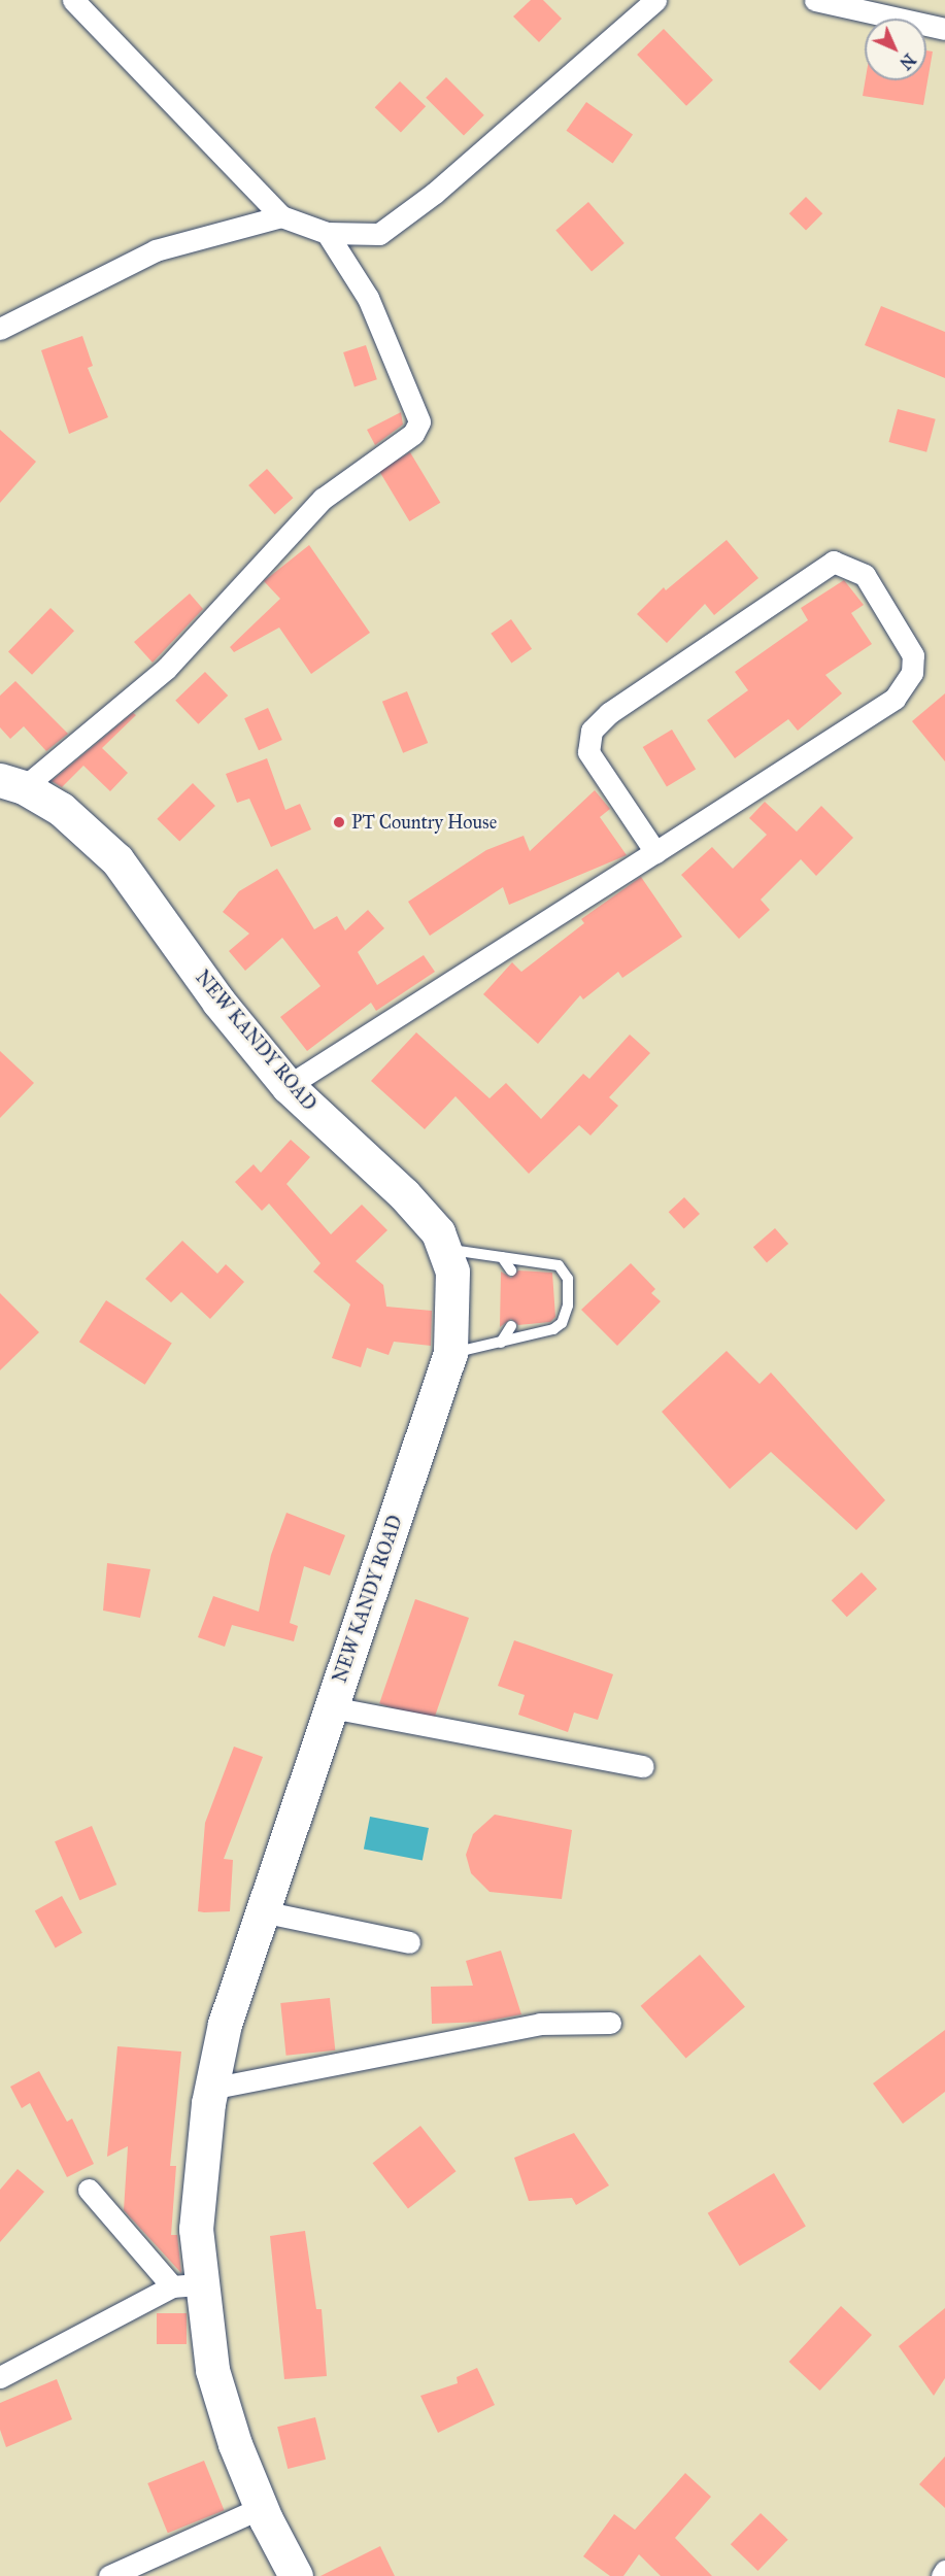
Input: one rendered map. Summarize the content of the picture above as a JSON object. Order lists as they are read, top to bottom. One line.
{"streets":{"main road":["NEW KANDY ROAD"]},"places":["PT Country House"],"north":"bottom right"}
